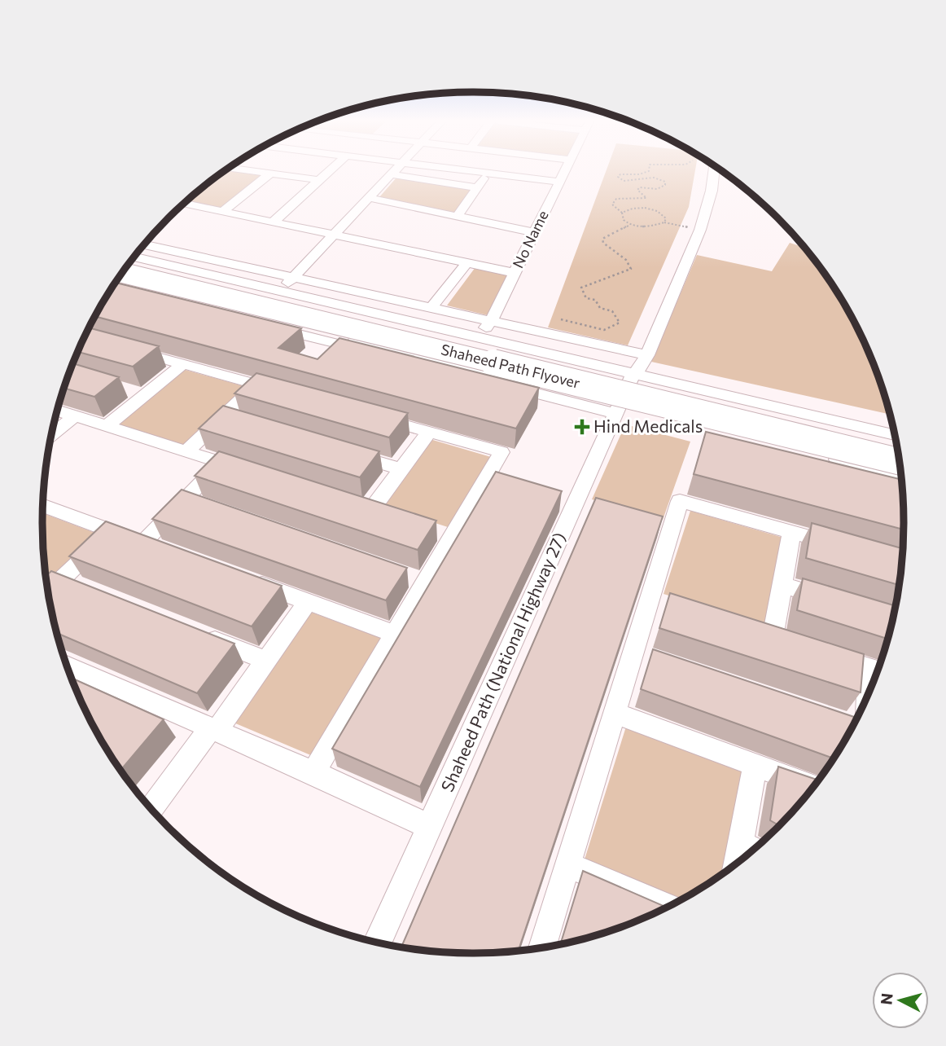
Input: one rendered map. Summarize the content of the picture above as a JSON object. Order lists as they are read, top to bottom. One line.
{"streets":{"highway":["Shaheed Path Flyover"],"street":["No Name","Shaheed Path (National Highway 27)"]},"places":{"health":["Hind Medicals"]},"north":"left"}
